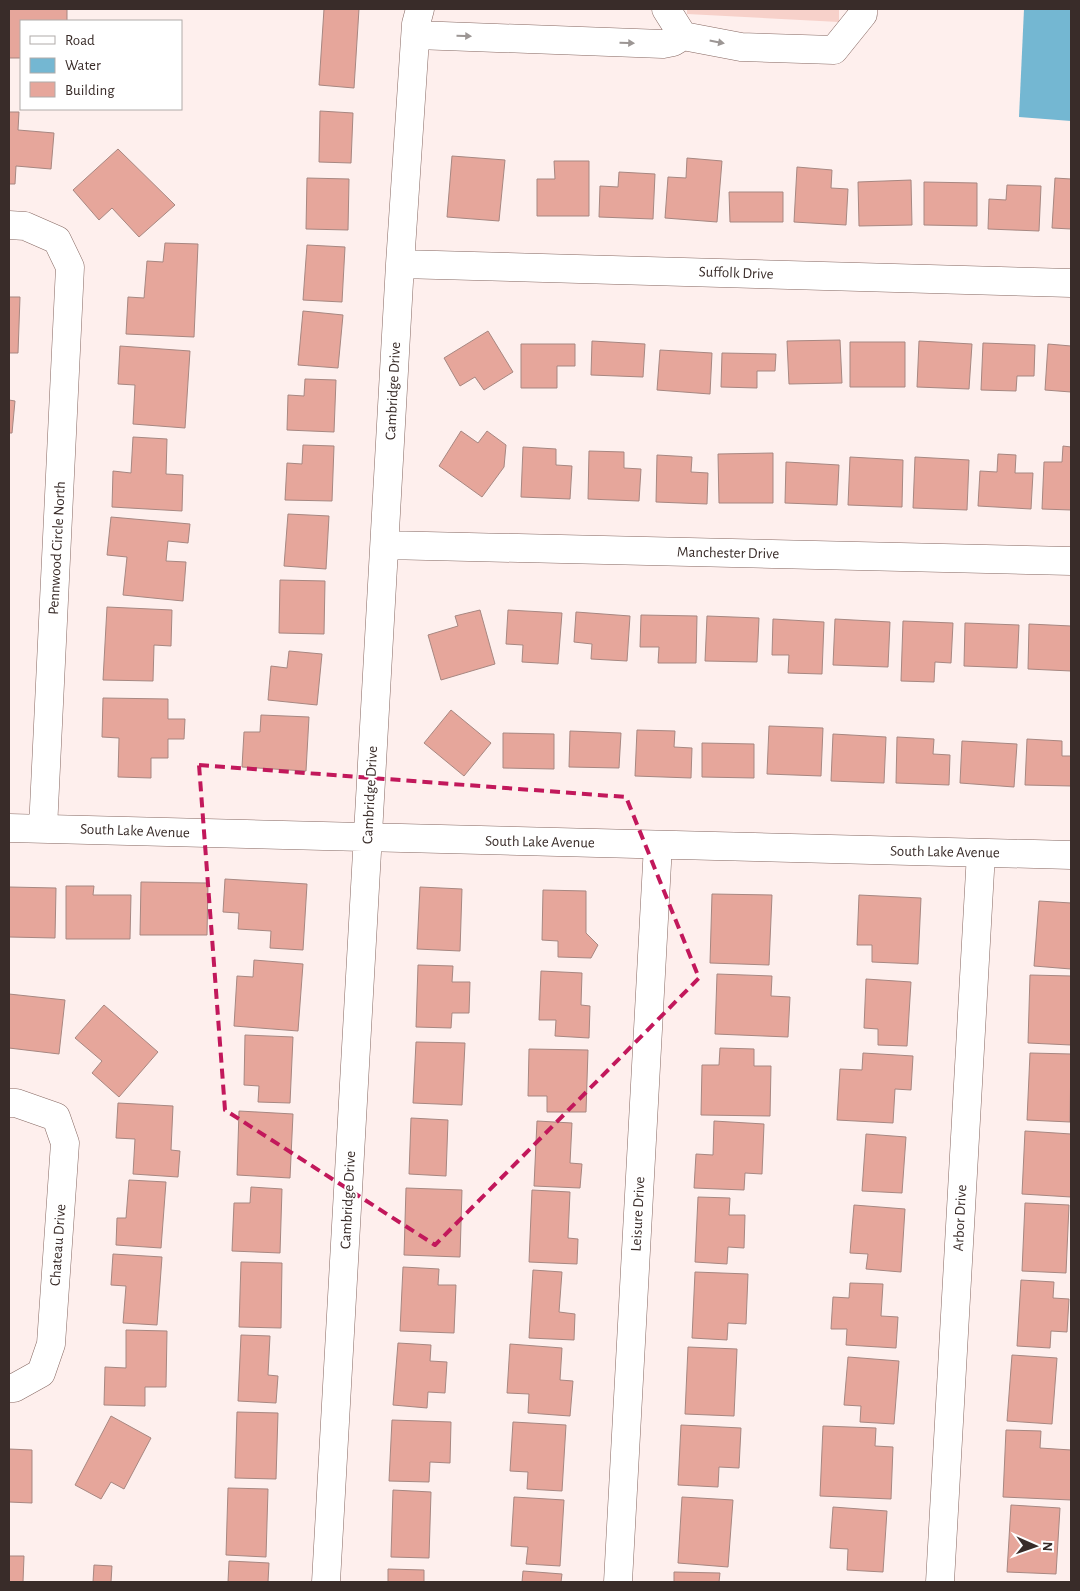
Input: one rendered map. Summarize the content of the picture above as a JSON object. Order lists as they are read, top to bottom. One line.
{"streets":{"street":["Suffolk Drive","Cambridge Drive","Pennwood Circle North","Manchester Drive","South Lake Avenue","Leisure Drive","Arbor Drive","Chateau Drive"]},"crossings":[["Suffolk Drive","Cambridge Drive"],["Cambridge Drive","Manchester Drive"],["Cambridge Drive","South Lake Avenue"],["Pennwood Circle North","South Lake Avenue"],["South Lake Avenue","Leisure Drive"],["South Lake Avenue","Arbor Drive"]],"legend":["Road","Water","Building"],"north":"right"}
